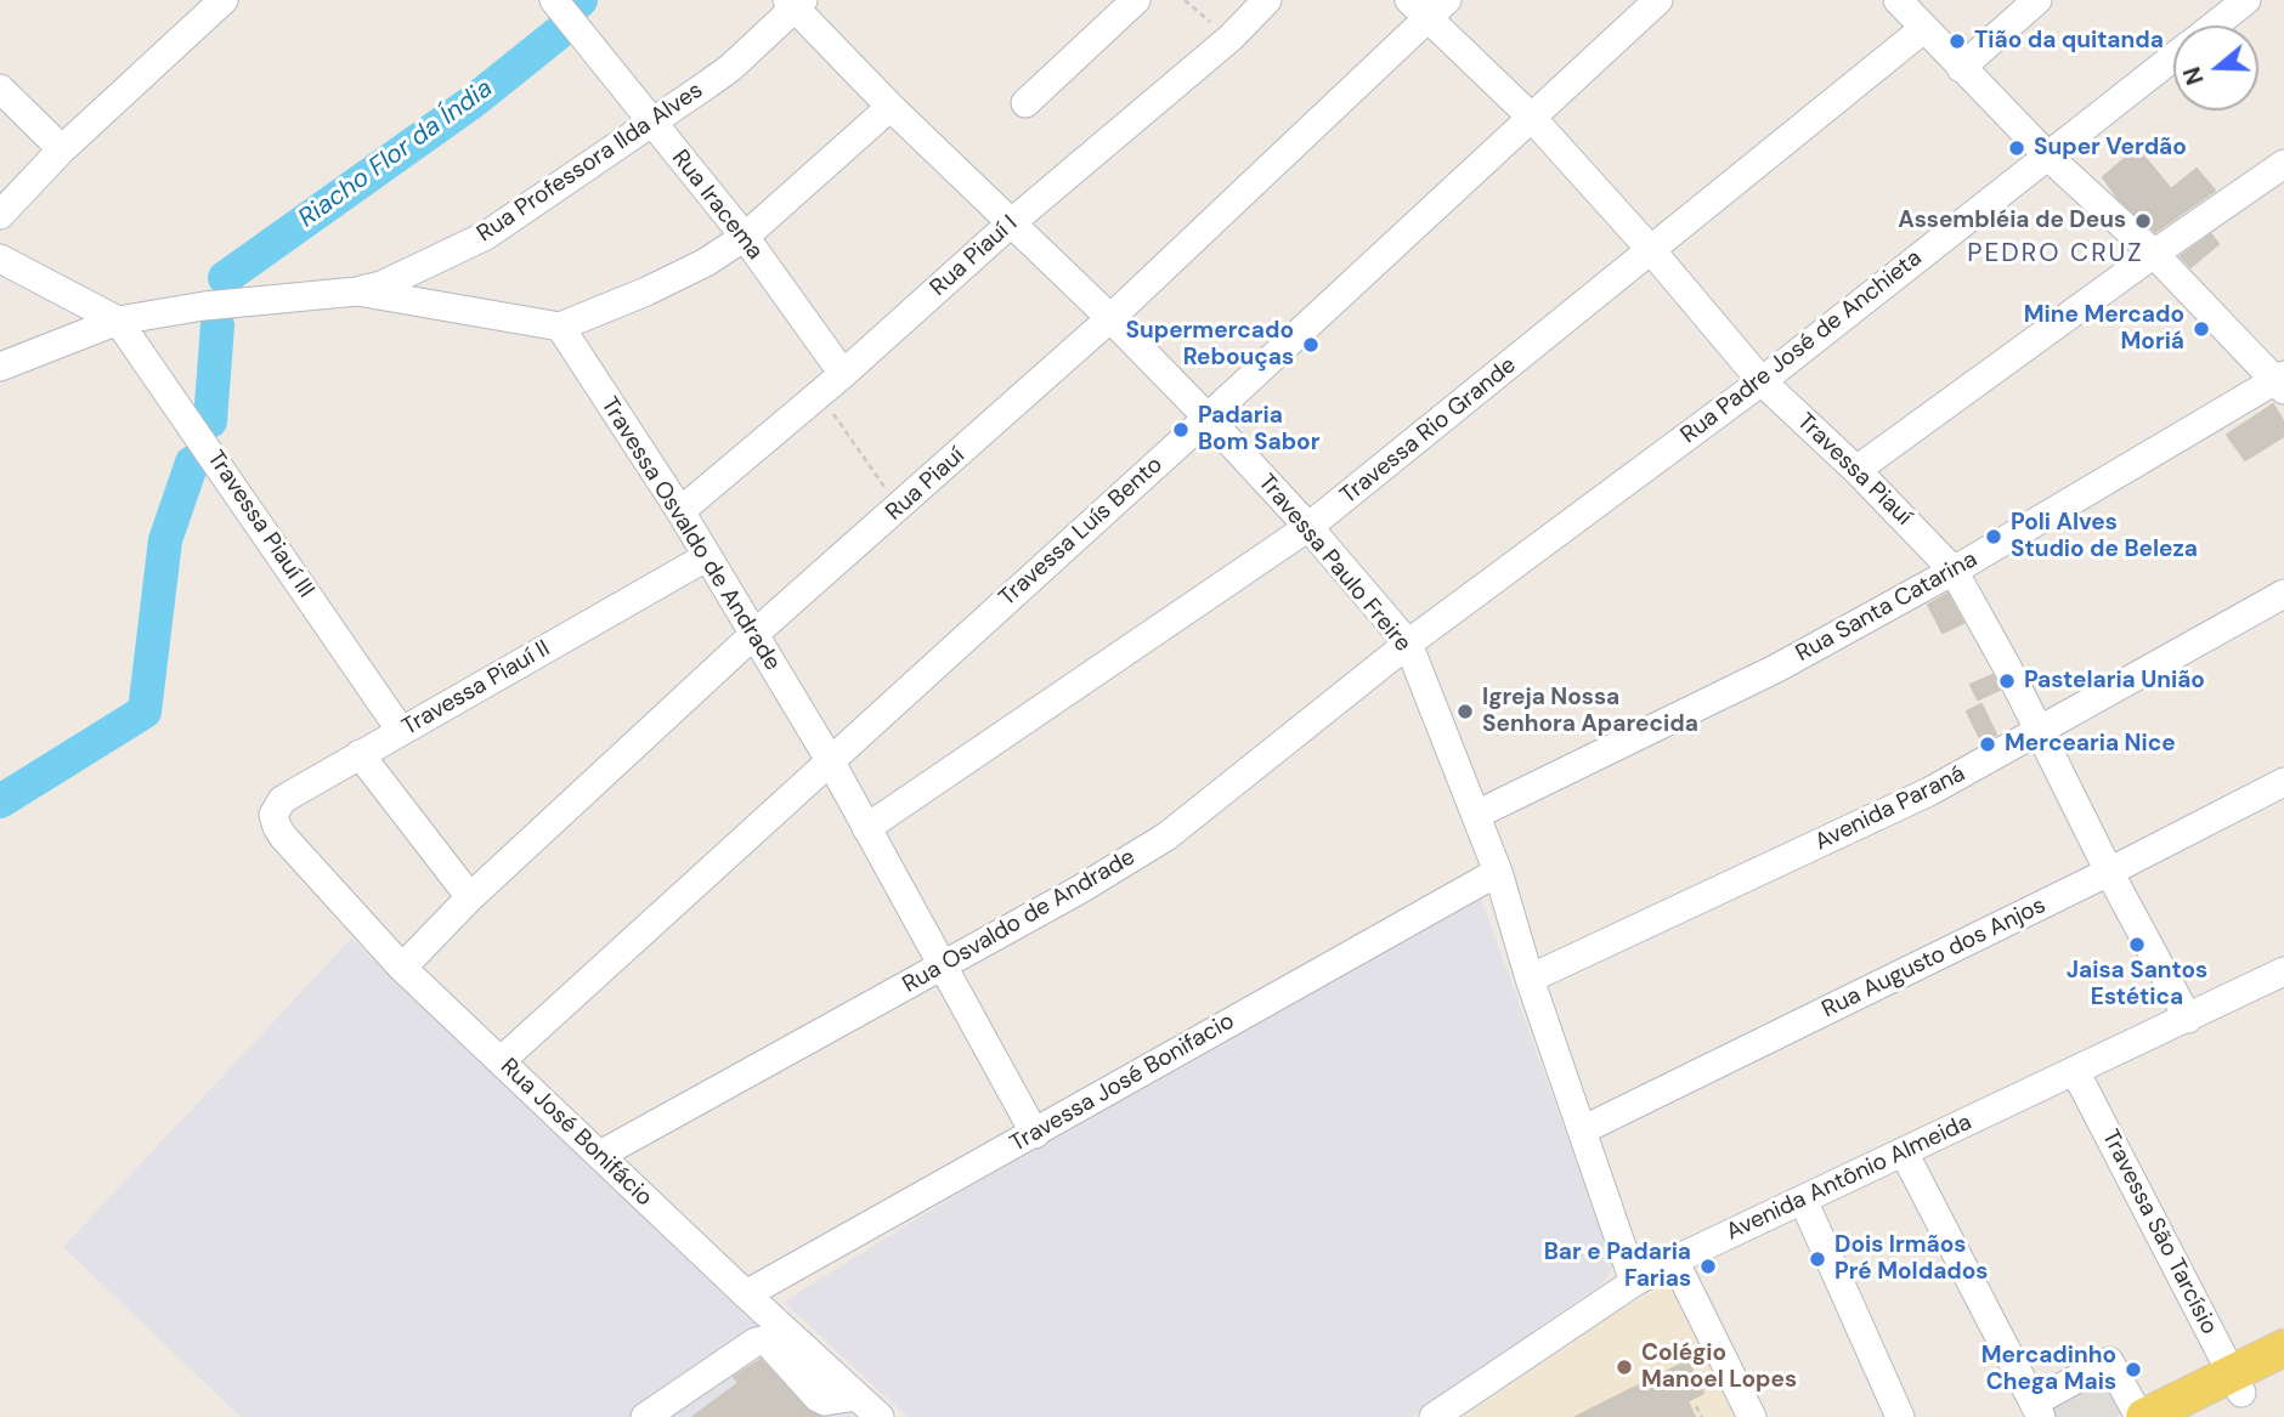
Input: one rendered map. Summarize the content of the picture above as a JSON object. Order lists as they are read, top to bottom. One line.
{"streets":{"street":["Rua Professora Ilda Alves","Rua Iracema","Rua Piauí I","Rua Padre José de Anchieta","Travessa Rio Grande","Travessa Piauí","Rua Piauí","Travessa Piauí III","Travessa Luís Bento","Travessa Osvaldo de Andrade","Travessa Paulo Freire","Rua Santa Catarina","Travessa Piauí II","Avenida Paraná","Rua Osvaldo de Andrade","Rua Augusto dos Anjos","Travessa José Bonifacio","Rua José Bonifácio","Avenida Antônio Almeida","Travessa São Tarcísio"]},"crossings":[["Rua Professora Ilda Alves","Rua Iracema"],["Rua Professora Ilda Alves","Travessa Paulo Freire"],["Rua Iracema","Rua Piauí I"],["Rua Piauí I","Travessa Osvaldo de Andrade"],["Rua Piauí I","Travessa Paulo Freire"],["Rua Padre José de Anchieta","Travessa Piauí"],["Rua Padre José de Anchieta","Travessa Paulo Freire"],["Rua Padre José de Anchieta","Rua Osvaldo de Andrade"],["Travessa Rio Grande","Travessa Piauí"],["Travessa Rio Grande","Travessa Osvaldo de Andrade"],["Travessa Rio Grande","Travessa Paulo Freire"],["Travessa Piauí","Rua Piauí"],["Travessa Piauí","Travessa Luís Bento"],["Travessa Piauí","Rua Santa Catarina"],["Travessa Piauí","Avenida Paraná"],["Travessa Piauí","Rua Augusto dos Anjos"],["Travessa Piauí","Avenida Antônio Almeida"],["Rua Piauí","Travessa Osvaldo de Andrade"],["Rua Piauí","Travessa Paulo Freire"],["Rua Piauí","Rua José Bonifácio"],["Travessa Piauí III","Travessa Piauí II"],["Travessa Luís Bento","Travessa Osvaldo de Andrade"],["Travessa Luís Bento","Travessa Paulo Freire"],["Travessa Luís Bento","Rua José Bonifácio"],["Travessa Osvaldo de Andrade","Travessa Piauí II"],["Travessa Osvaldo de Andrade","Rua Osvaldo de Andrade"],["Travessa Osvaldo de Andrade","Travessa José Bonifacio"],["Travessa Paulo Freire","Rua Santa Catarina"],["Travessa Paulo Freire","Avenida Paraná"],["Travessa Paulo Freire","Rua Osvaldo de Andrade"],["Travessa Paulo Freire","Rua Augusto dos Anjos"],["Travessa Paulo Freire","Travessa José Bonifacio"],["Travessa Paulo Freire","Avenida Antônio Almeida"],["Travessa Piauí II","Rua José Bonifácio"],["Rua Osvaldo de Andrade","Rua José Bonifácio"],["Travessa José Bonifacio","Rua José Bonifácio"],["Avenida Antônio Almeida","Travessa São Tarcísio"]],"districts":["PEDRO CRUZ"],"water":["Riacho Flor da Índia"],"places":["Tião da quitanda","Super Verdão","Assembléia de Deus","Mine Mercado Moriá","Supermercado Rebouças","Padaria Bom Sabor","Poli Alves Studio de Beleza","Pastelaria União","Igreja Nossa Senhora Aparecida","Mercearia Nice","Jaisa Santos Estética","Dois Irmãos Pré Moldados","Bar e Padaria Farias","Colégio Manoel Lopes","Mercadinho Chega Mais"],"north":"left"}
